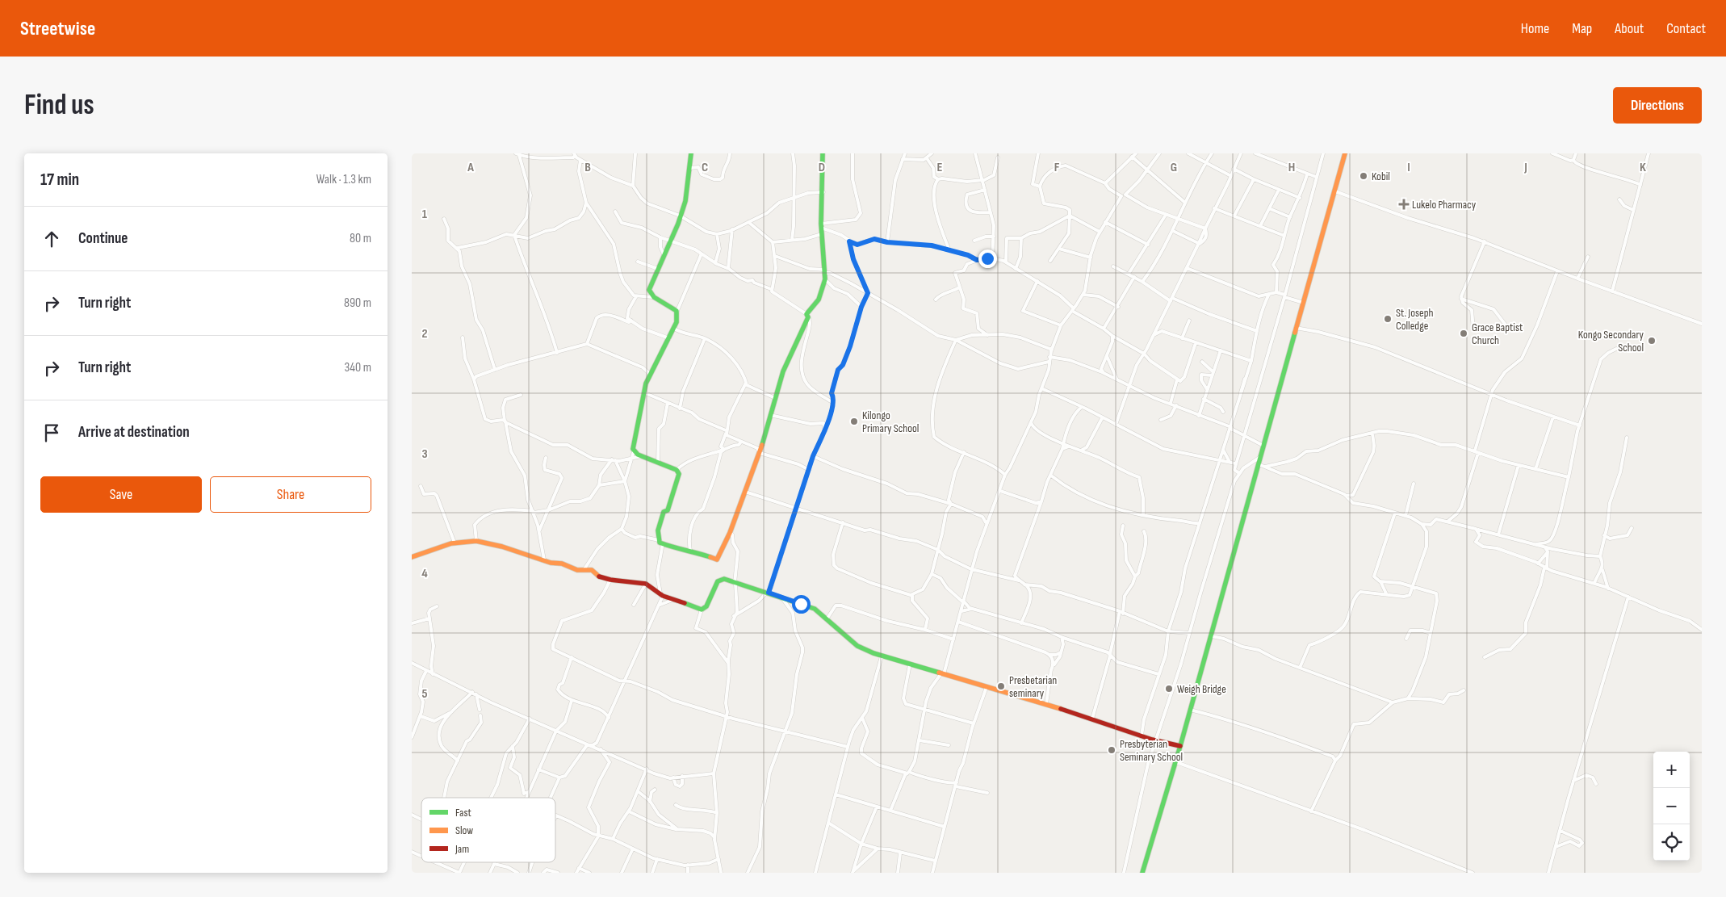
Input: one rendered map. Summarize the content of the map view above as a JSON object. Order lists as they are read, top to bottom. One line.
{"places":{"other":["Kobil","St. Joseph Colledge","Grace Baptist Church","Kongo Secondary School","Kilongo Primary School","Presbetarian seminary","Weigh Bridge","Presbyterian Seminary School"],"health":["Lukelo Pharmacy"]},"legend":["Fast","Slow","Jam"],"page":{"header":"Streetwise","nav":["Home","Map","About","Contact"],"buttons":["Directions",["Save","Share"]],"title":"Find us","heading":["17 min","Walk · 1.3 km"],"list":[["Continue","80 m"],["Turn right","890 m"],["Turn right","340 m"],"Arrive at destination"],"map_buttons":["+","−"]},"grid":{"columns":["A","B","C","D","E","F","G","H","I","J","K"],"rows":["1","2","3","4","5"]}}
